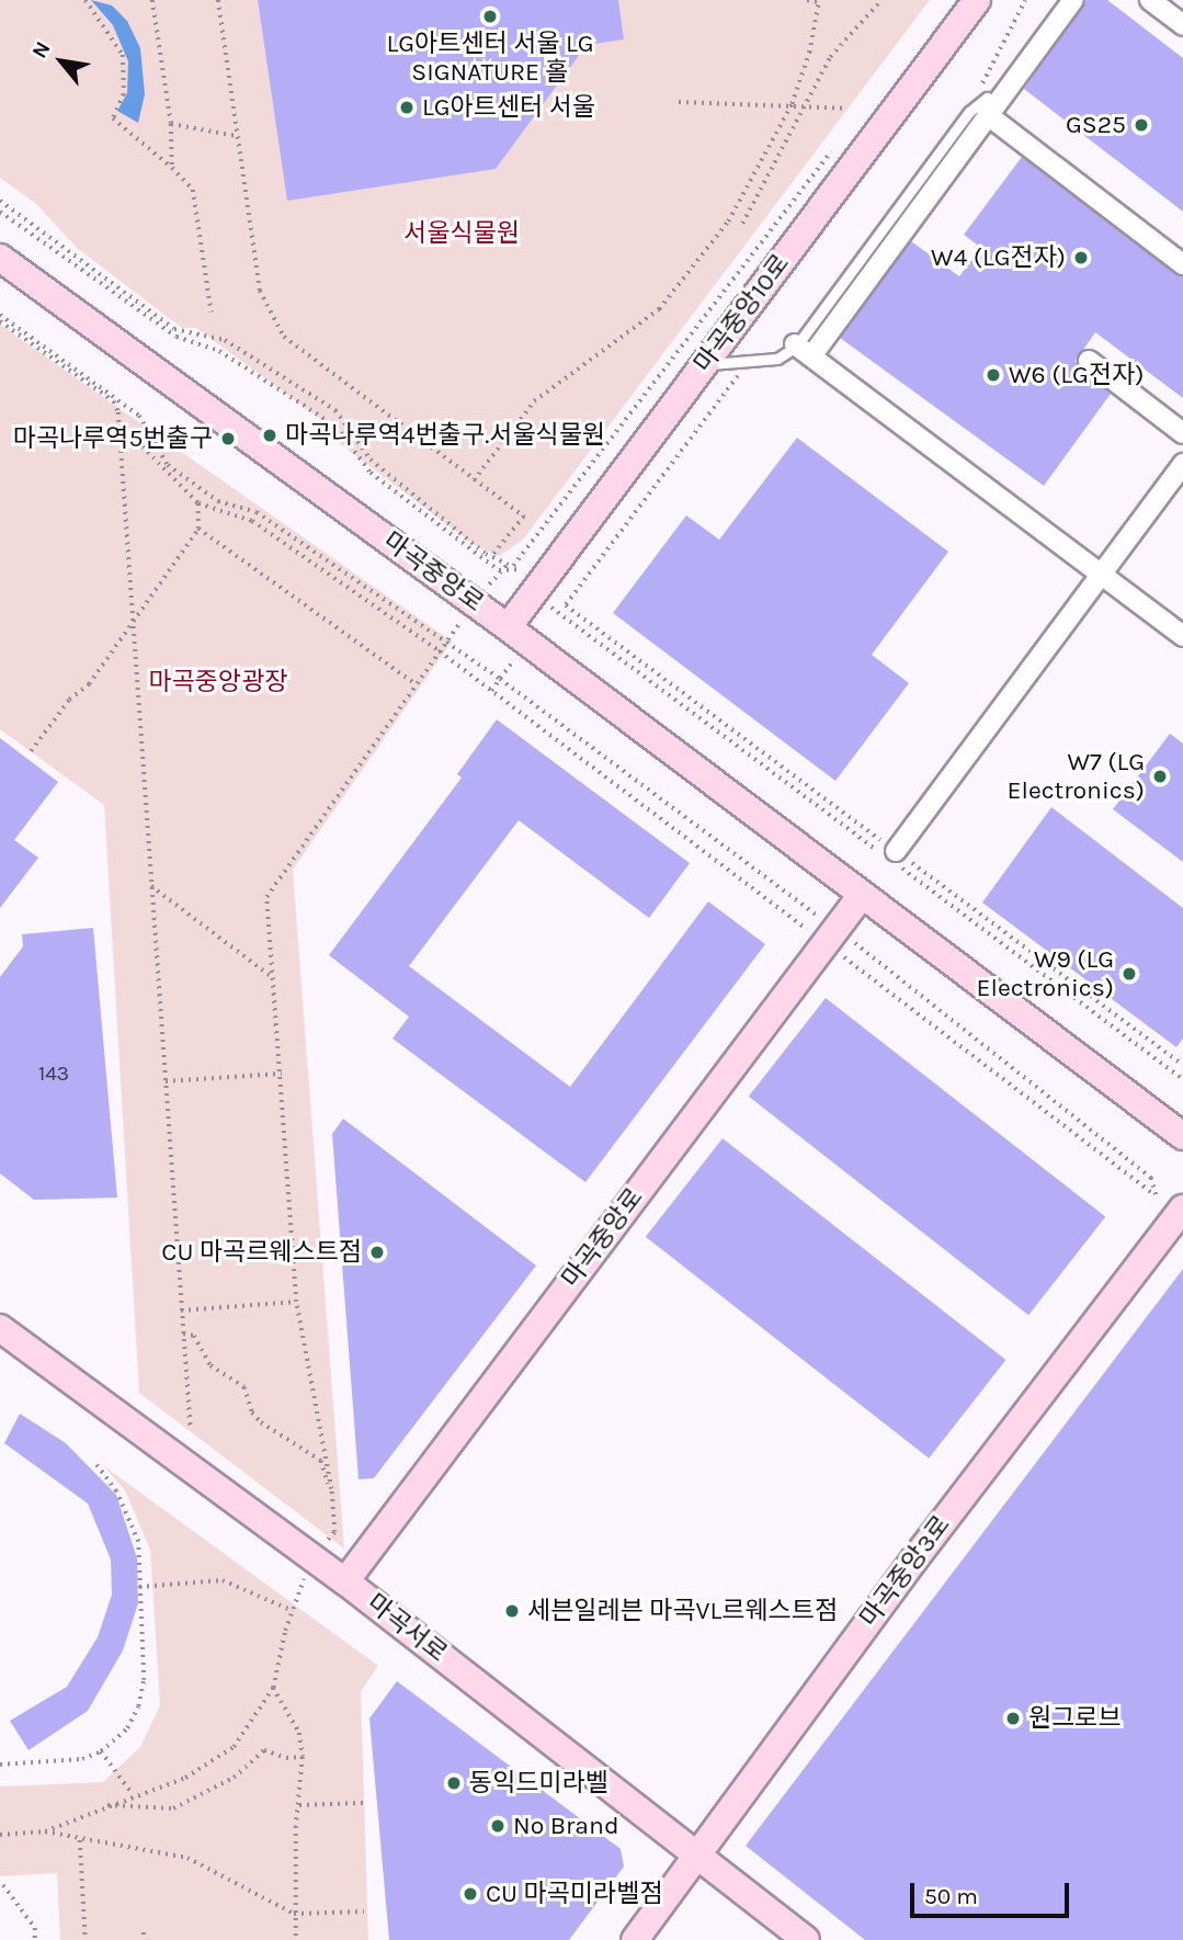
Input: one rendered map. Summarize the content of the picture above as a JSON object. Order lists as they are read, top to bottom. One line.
{"streets":{"street":["마곡중앙10로","마곡중앙로","마곡중앙3로","마곡서로"]},"crossings":[["마곡중앙10로","마곡중앙로"],["마곡중앙로","마곡서로"],["마곡중앙3로","마곡서로"]],"parks":["서울식물원","마곡중앙광장"],"places":["LG아트센터 서울 LG SIGNATURE 홀","LG아트센터 서울","GS25","W4 (LG전자)","W6 (LG전자)","마곡나루역4번출구.서울식물원","마곡나루역5번출구","W7 (LG Electronics)","W9 (LG Electronics)","CU 마곡르웨스트점","세븐일레븐 마곡VL르웨스트점","원그로브","동익드미라벨","No Brand","CU 마곡미라벨점"],"house_numbers":["143"],"scale_bar":"50 m","north":"top left"}
